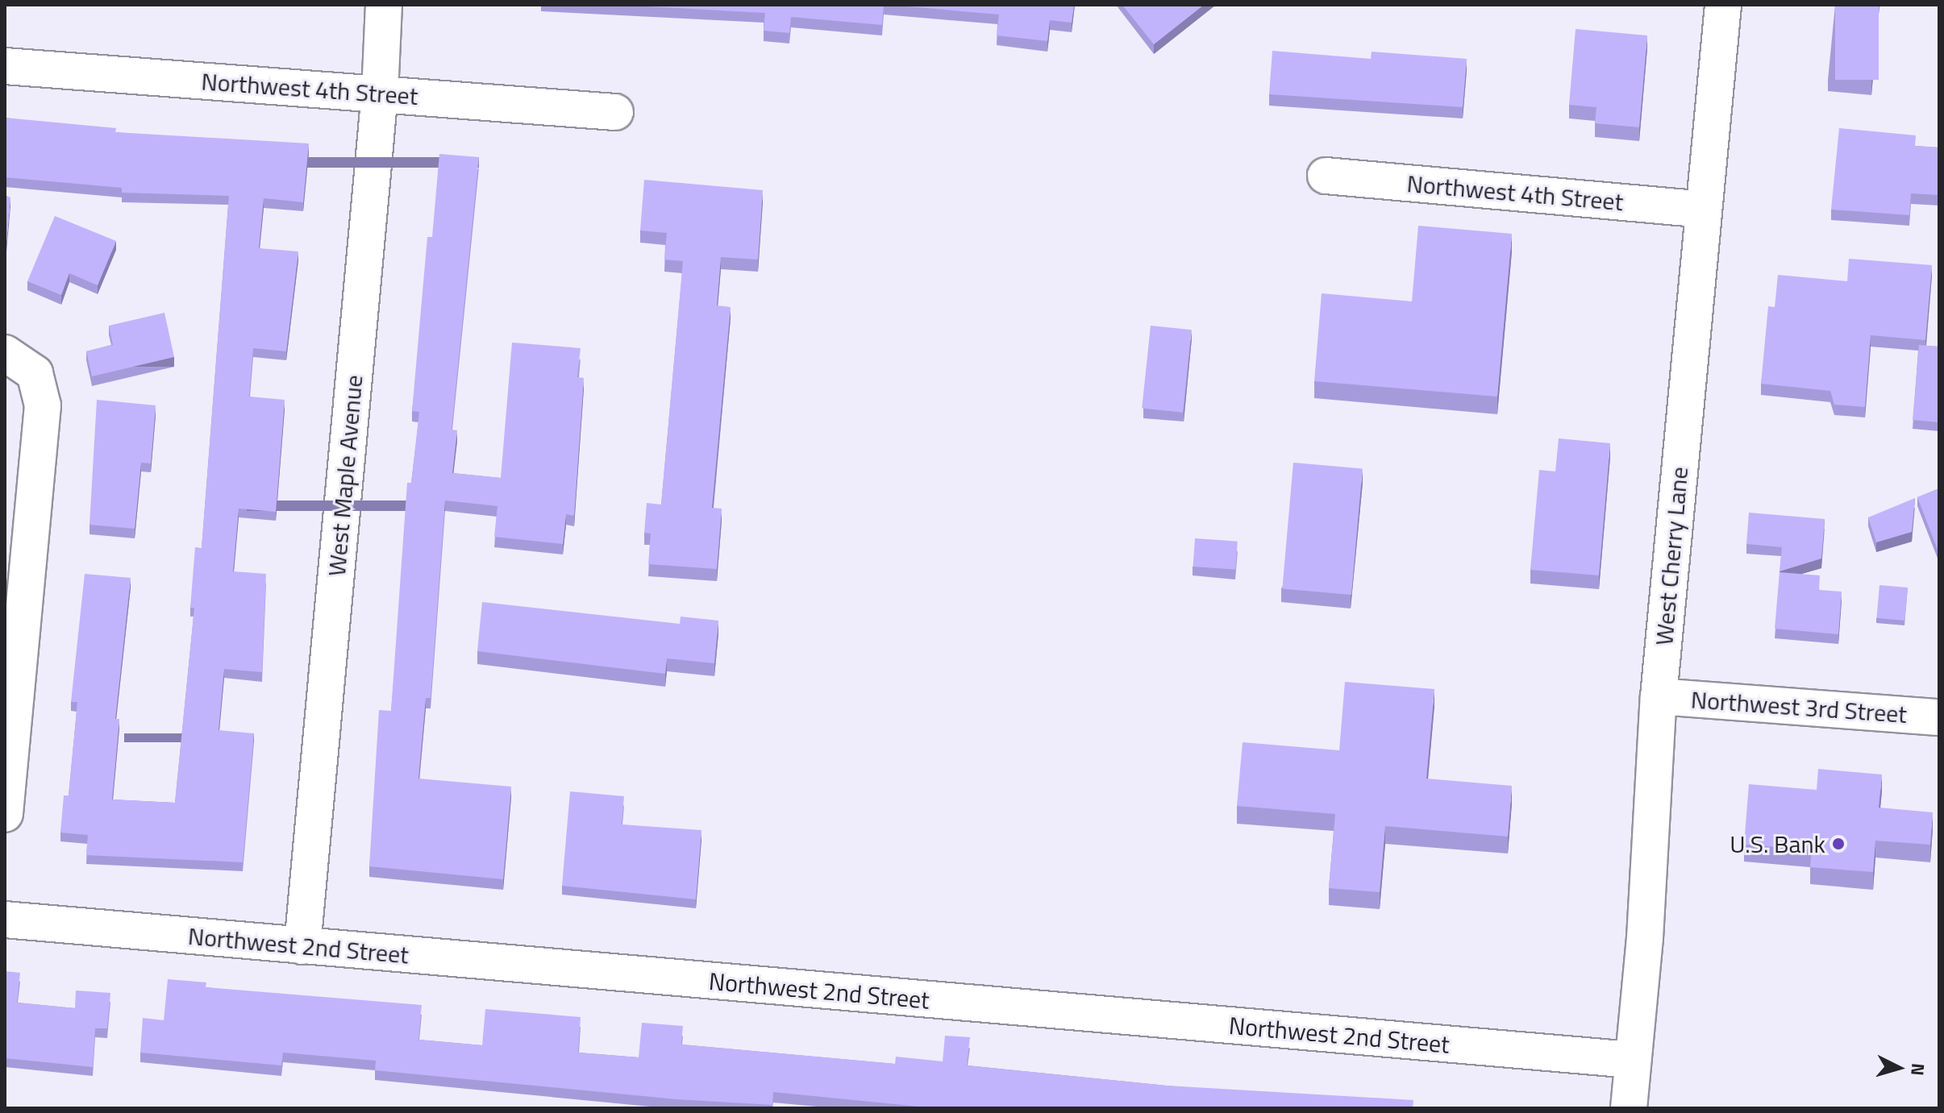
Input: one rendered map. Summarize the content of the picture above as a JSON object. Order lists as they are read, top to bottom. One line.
{"streets":{"street":["Northwest 4th Street","West Maple Avenue","West Cherry Lane","Northwest 3rd Street","Northwest 2nd Street"]},"crossings":[["Northwest 4th Street","West Maple Avenue"],["Northwest 4th Street","West Cherry Lane"],["West Maple Avenue","Northwest 2nd Street"],["West Cherry Lane","Northwest 3rd Street"],["West Cherry Lane","Northwest 2nd Street"]],"places":["U.S. Bank"],"north":"right"}
